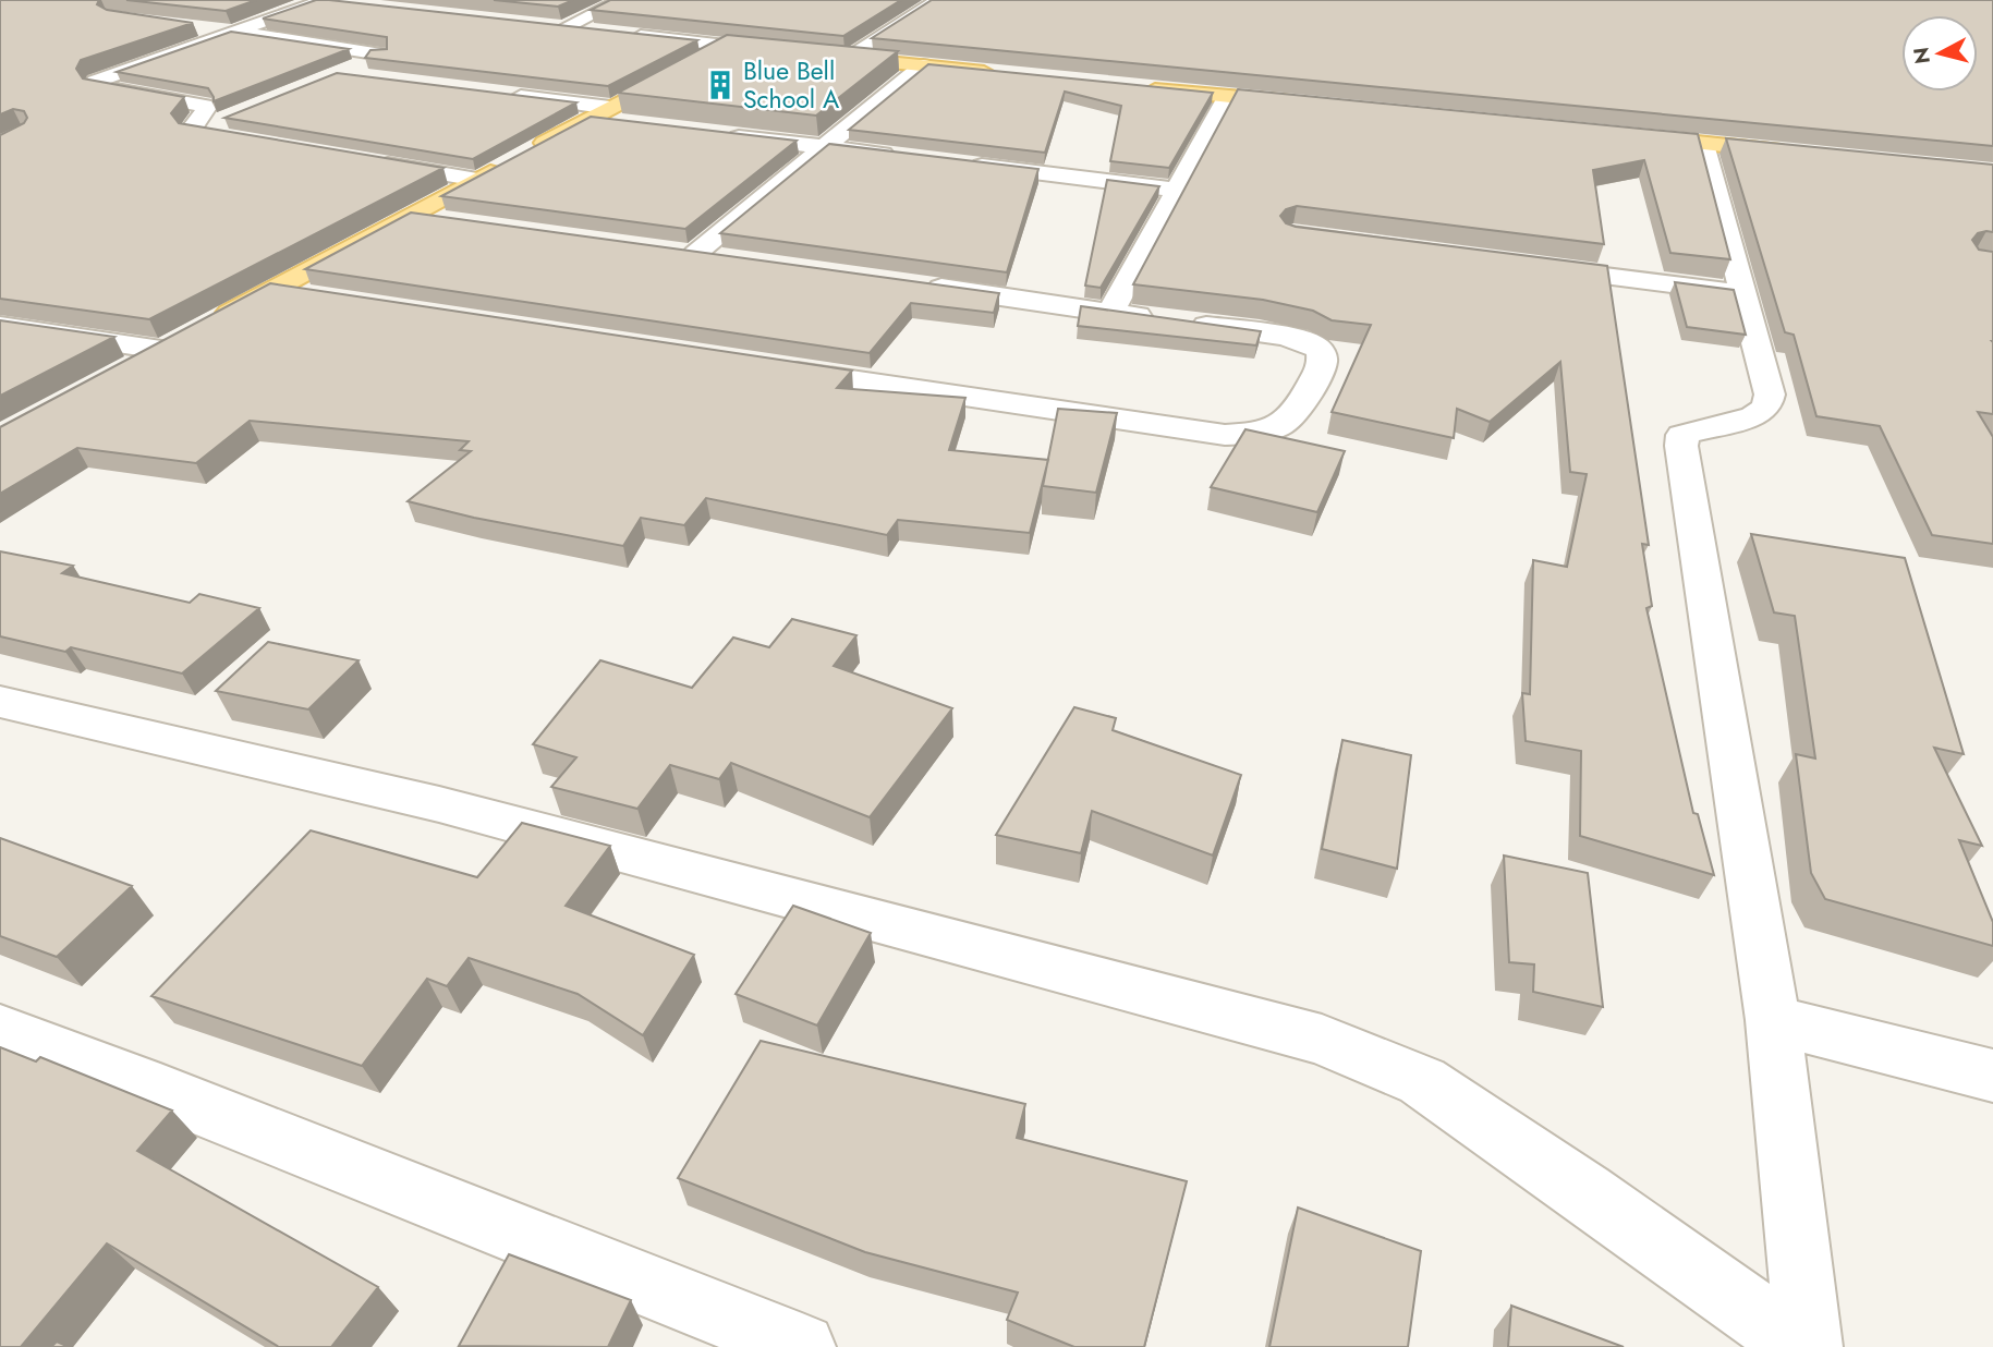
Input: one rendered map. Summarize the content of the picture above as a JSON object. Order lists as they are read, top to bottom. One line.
{"places":{"building":["Blue Bell School A"]},"north":"left"}
